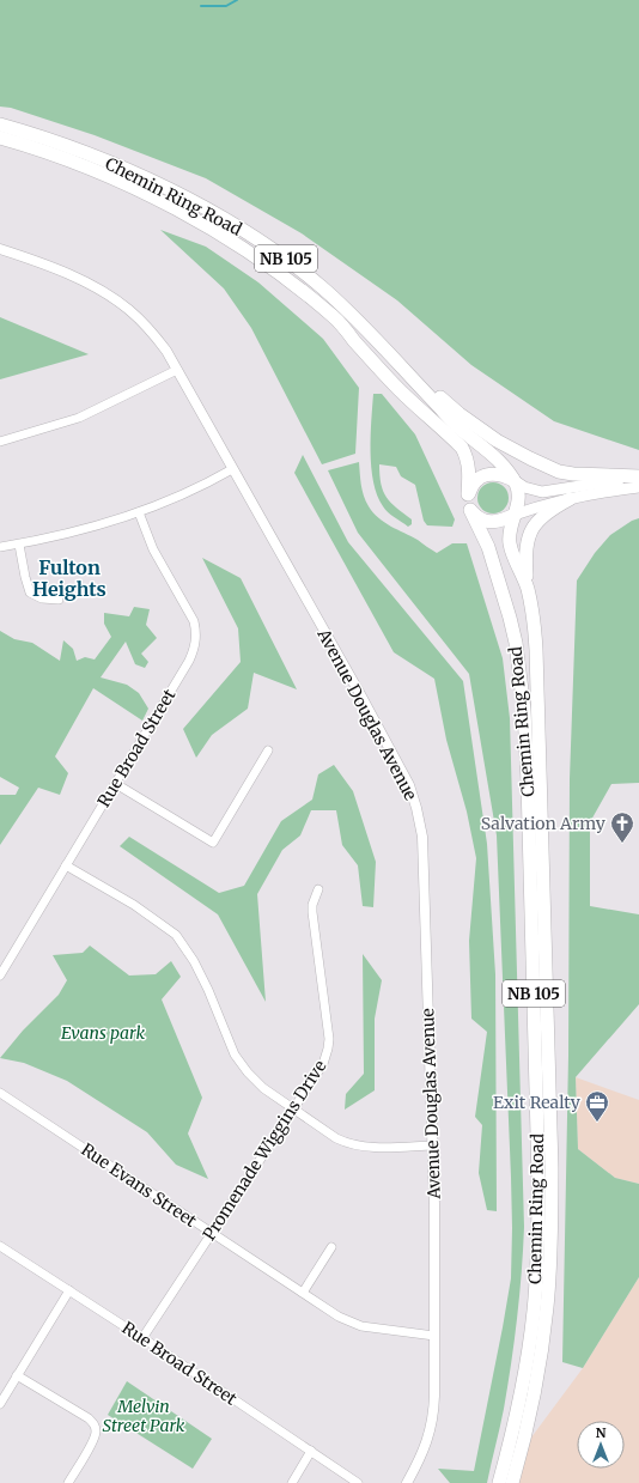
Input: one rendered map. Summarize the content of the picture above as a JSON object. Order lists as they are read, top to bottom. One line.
{"streets":{"highway":["Chemin Ring Road","NB 105"],"street":["Avenue Douglas Avenue","Rue Broad Street","Promenade Wiggins Drive","Rue Evans Street"]},"crossings":[["Avenue Douglas Avenue","Rue Evans Street"],["Rue Broad Street","Promenade Wiggins Drive"],["Promenade Wiggins Drive","Rue Evans Street"]],"districts":["Fulton Heights"],"parks":["Evans park","Melvin Street Park"],"places":{"church":["Salvation Army"],"office":["Exit Realty"]},"north":"top"}
